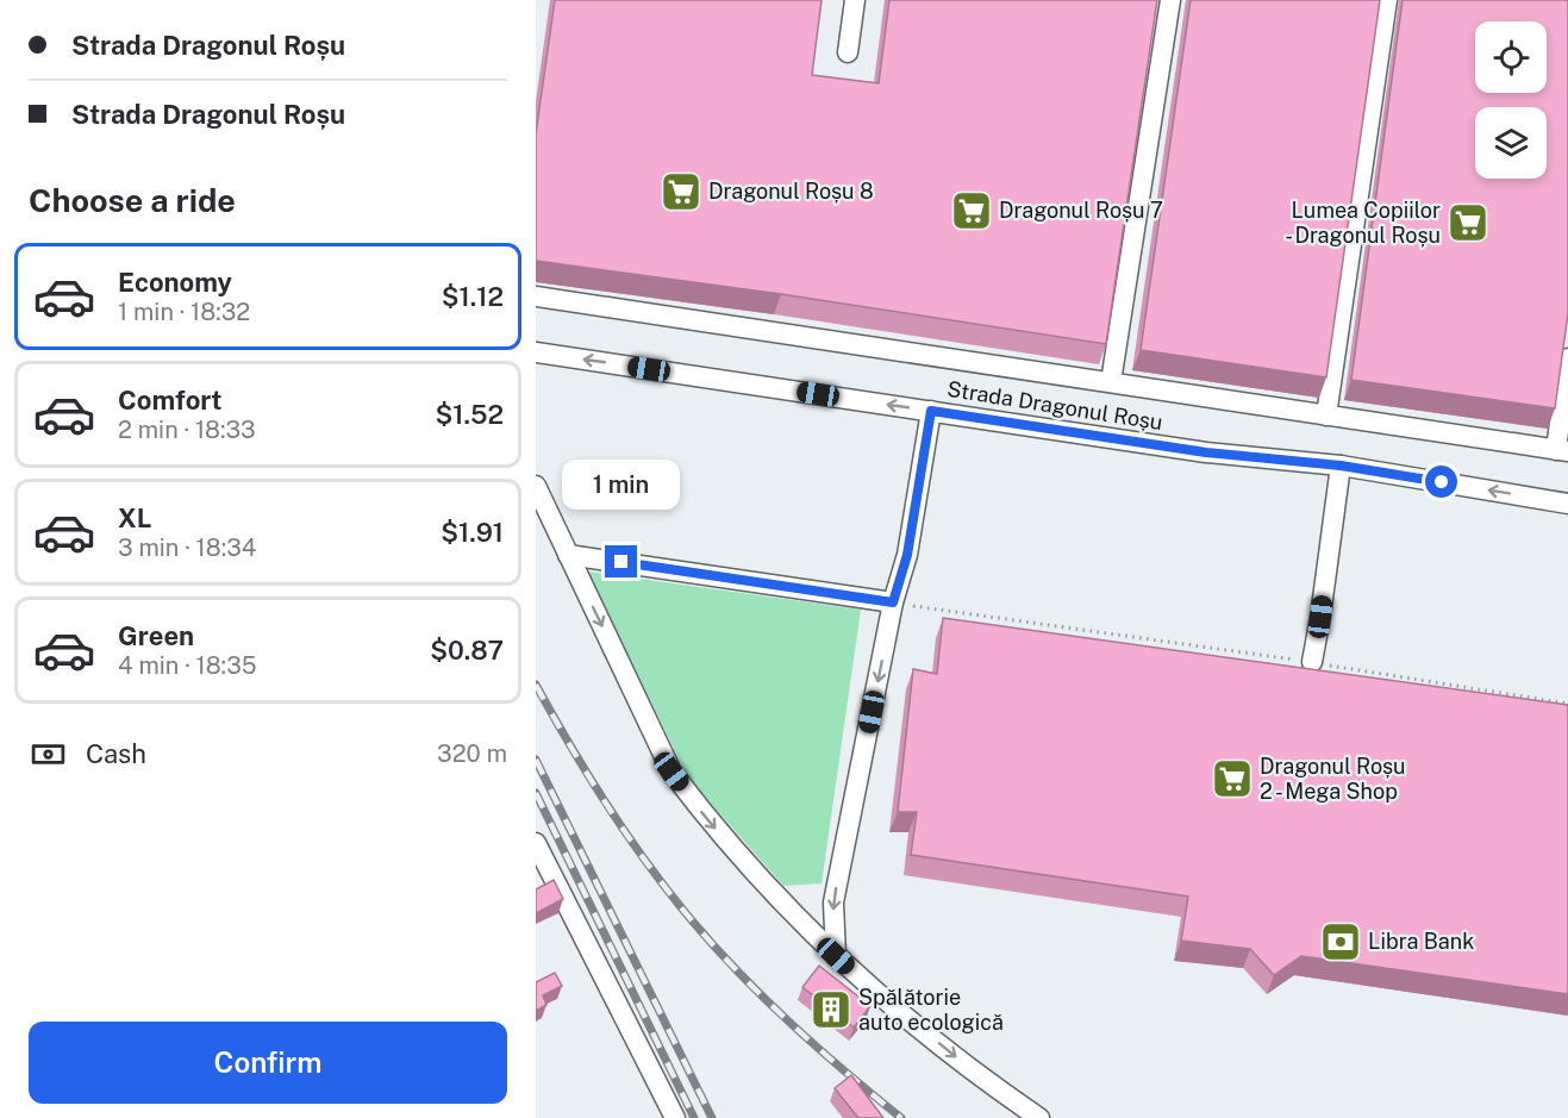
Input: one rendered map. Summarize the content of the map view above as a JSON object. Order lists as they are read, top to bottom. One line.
{"streets":{"street":["Strada Dragonul Roșu"]},"places":{"supermarket":["Dragonul Roșu 8","Dragonul Roșu 7","Lumea Copiilor - Dragonul Roșu","Dragonul Roșu 2 - Mega Shop"],"bank":["Libra Bank"],"building":["Spălătorie auto ecologică"]},"page":{"banner":["Strada Dragonul Roșu","Strada Dragonul Roșu"],"heading":"Choose a ride","list":[{"name":"Economy","note":"1 min · 18:32","value":"$1.12"},{"name":"Comfort","note":"2 min · 18:33","value":"$1.52"},{"name":"XL","note":"3 min · 18:34","value":"$1.91"},{"name":"Green","note":"4 min · 18:35","value":"$0.87"}],"bubble":"1 min","pay":["Cash","320 m"],"buttons":"Confirm"}}
